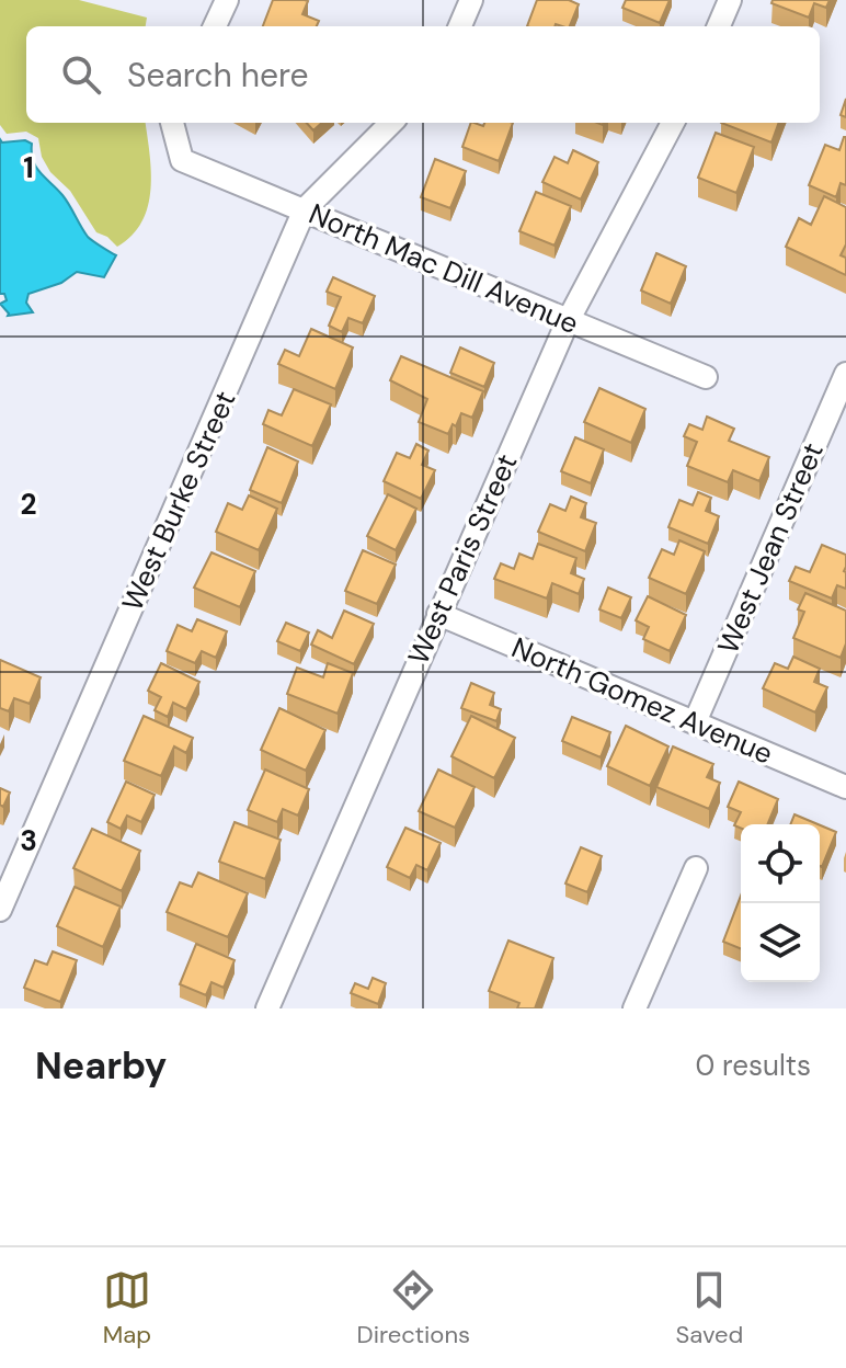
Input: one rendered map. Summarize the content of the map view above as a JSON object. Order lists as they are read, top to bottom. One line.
{"streets":{"street":["North Mac Dill Avenue","West Burke Street","West Jean Street","West Paris Street","North Gomez Avenue"]},"crossings":[["North Mac Dill Avenue","West Burke Street"],["North Mac Dill Avenue","West Paris Street"],["West Jean Street","North Gomez Avenue"],["West Paris Street","North Gomez Avenue"]],"page":{"search":"Search here","heading":["Nearby","0 results"],"nav":["Map","Directions","Saved"]},"grid":{"rows":["1","2","3"]}}
